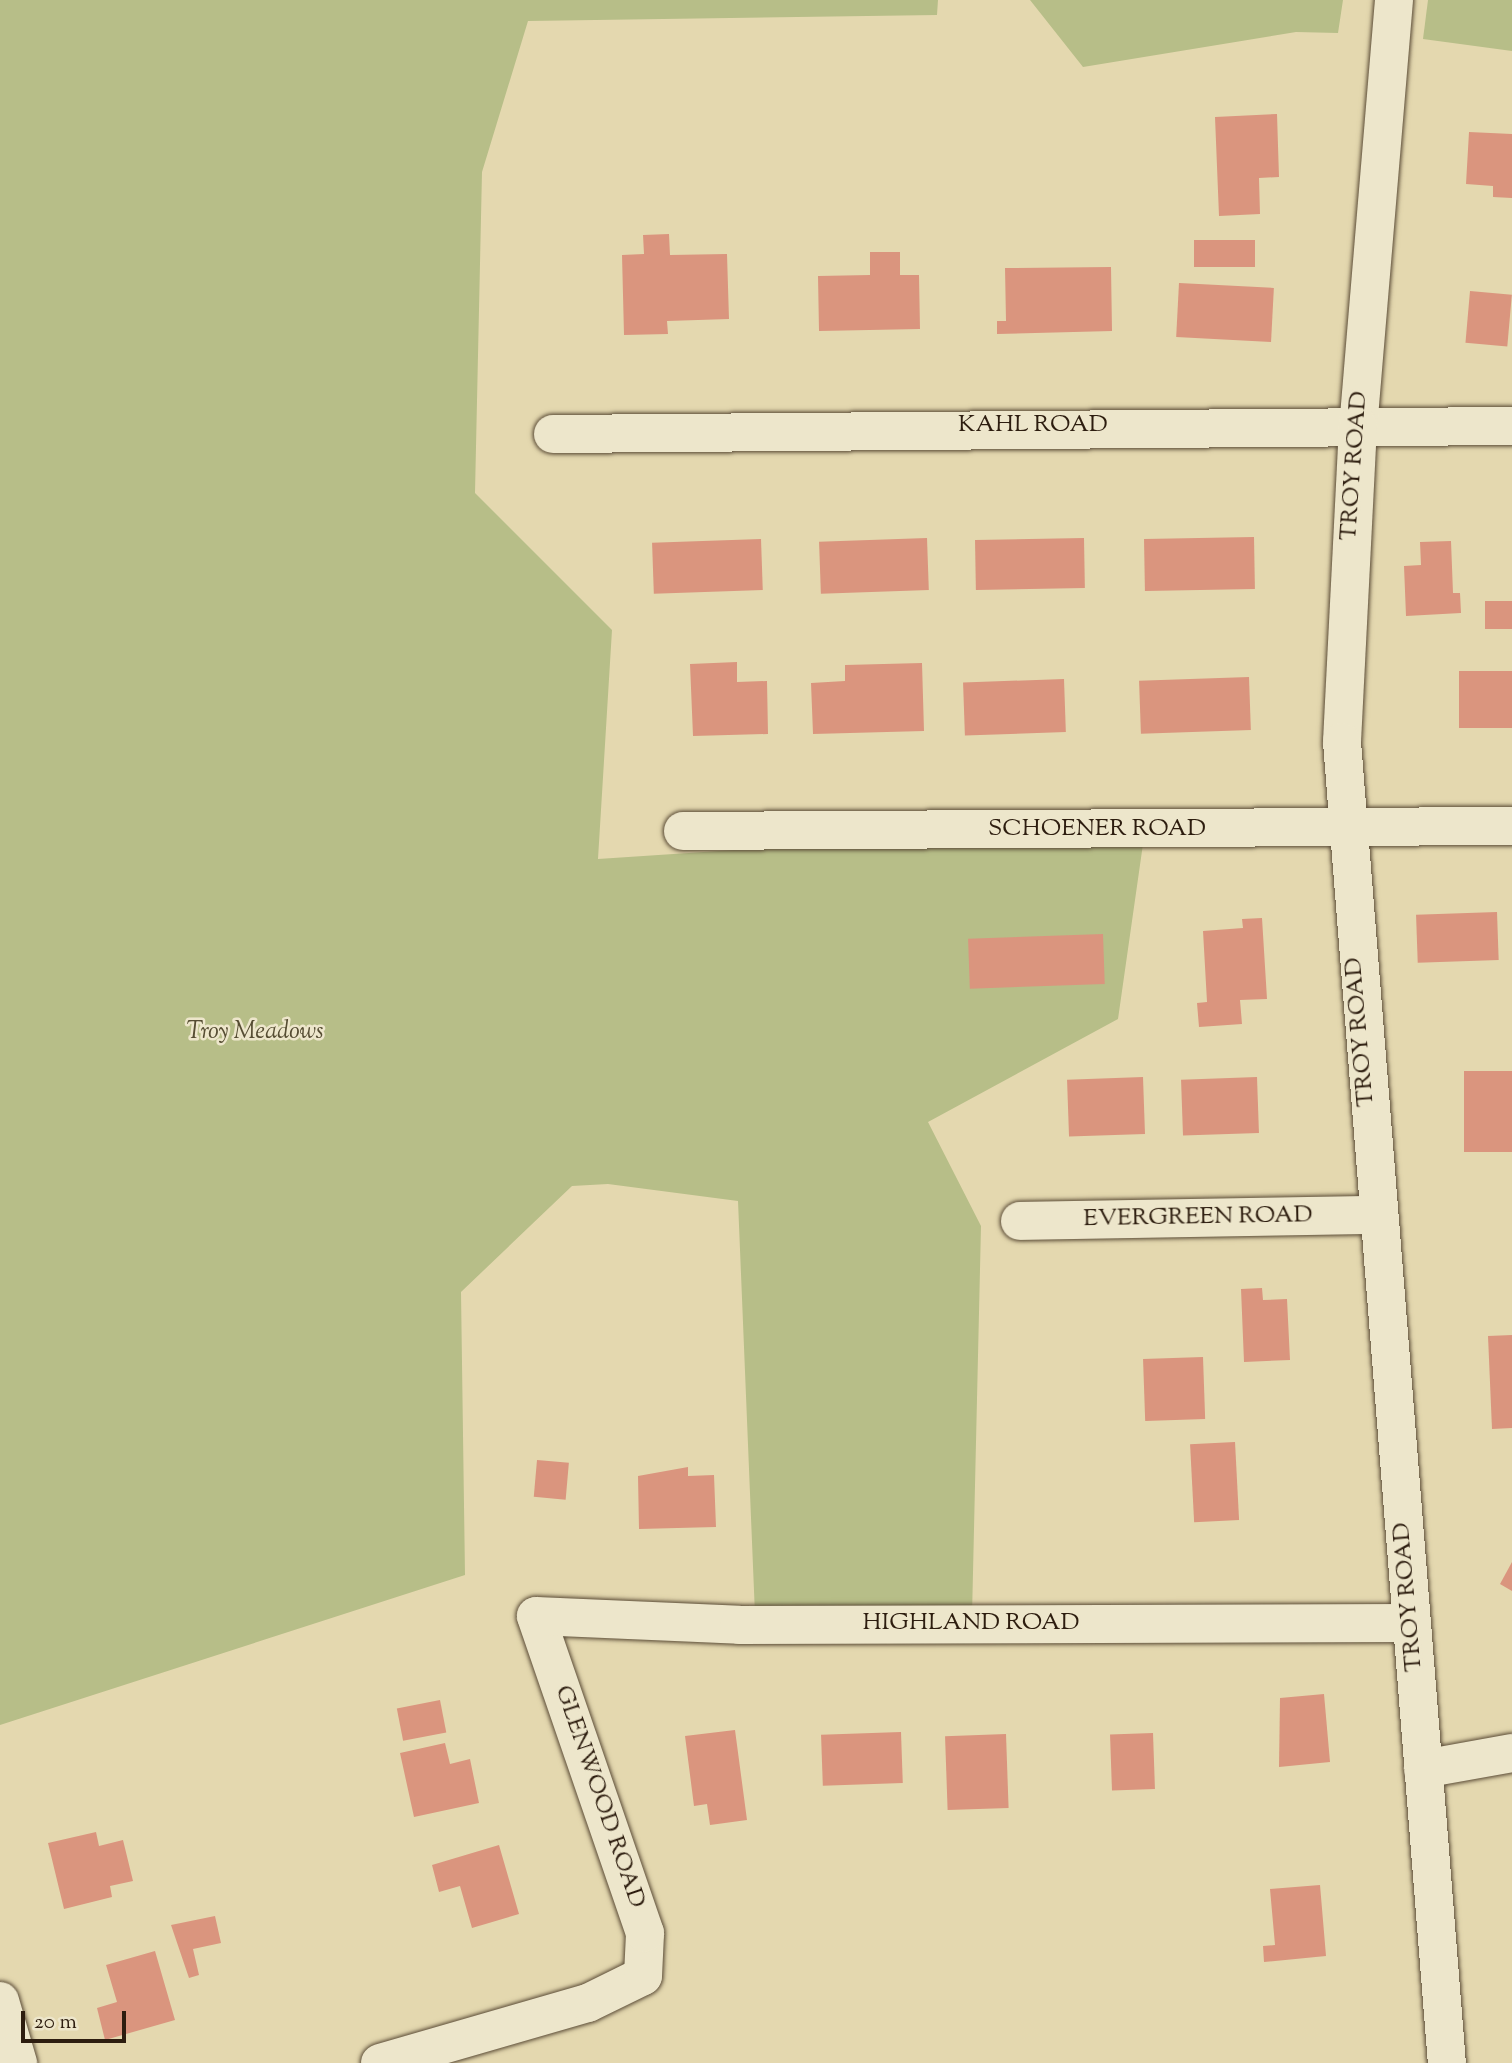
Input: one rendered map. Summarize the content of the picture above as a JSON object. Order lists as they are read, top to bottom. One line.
{"streets":{"street":["KAHL ROAD","TROY ROAD","SCHOENER ROAD","EVERGREEN ROAD","HIGHLAND ROAD","GLENWOOD ROAD"]},"crossings":[["KAHL ROAD","TROY ROAD"],["TROY ROAD","SCHOENER ROAD"],["TROY ROAD","EVERGREEN ROAD"],["TROY ROAD","HIGHLAND ROAD"],["HIGHLAND ROAD","GLENWOOD ROAD"]],"parks":["Troy Meadows"],"scale_bar":"20 m"}
